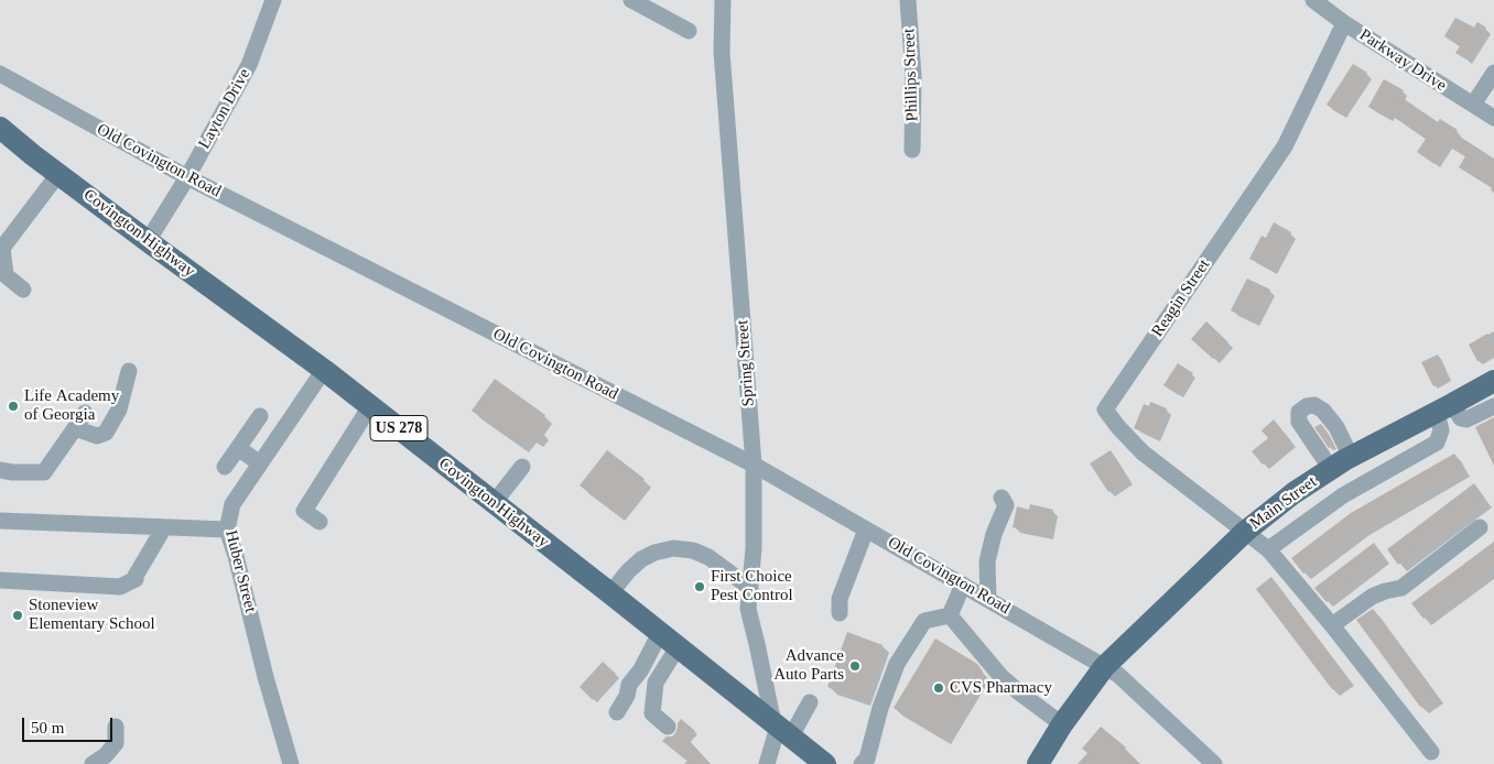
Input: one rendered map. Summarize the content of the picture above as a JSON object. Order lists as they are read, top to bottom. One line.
{"streets":{"main road":["Covington Highway","US 278","Main Street"],"street":["Parkway Drive","Phillips Street","Layton Drive","Old Covington Road","Reagin Street","Spring Street","Huber Street"]},"crossings":[["Parkway Drive","Reagin Street"],["Layton Drive","Old Covington Road"],["Layton Drive","Covington Highway"],["Old Covington Road","Spring Street"],["Old Covington Road","Main Street"],["Covington Highway","Spring Street"],["Covington Highway","Huber Street"],["Reagin Street","Main Street"]],"places":["Life Academy of Georgia","First Choice Pest Control","Stoneview Elementary School","Advance Auto Parts","CVS Pharmacy"],"scale_bar":"50 m"}
